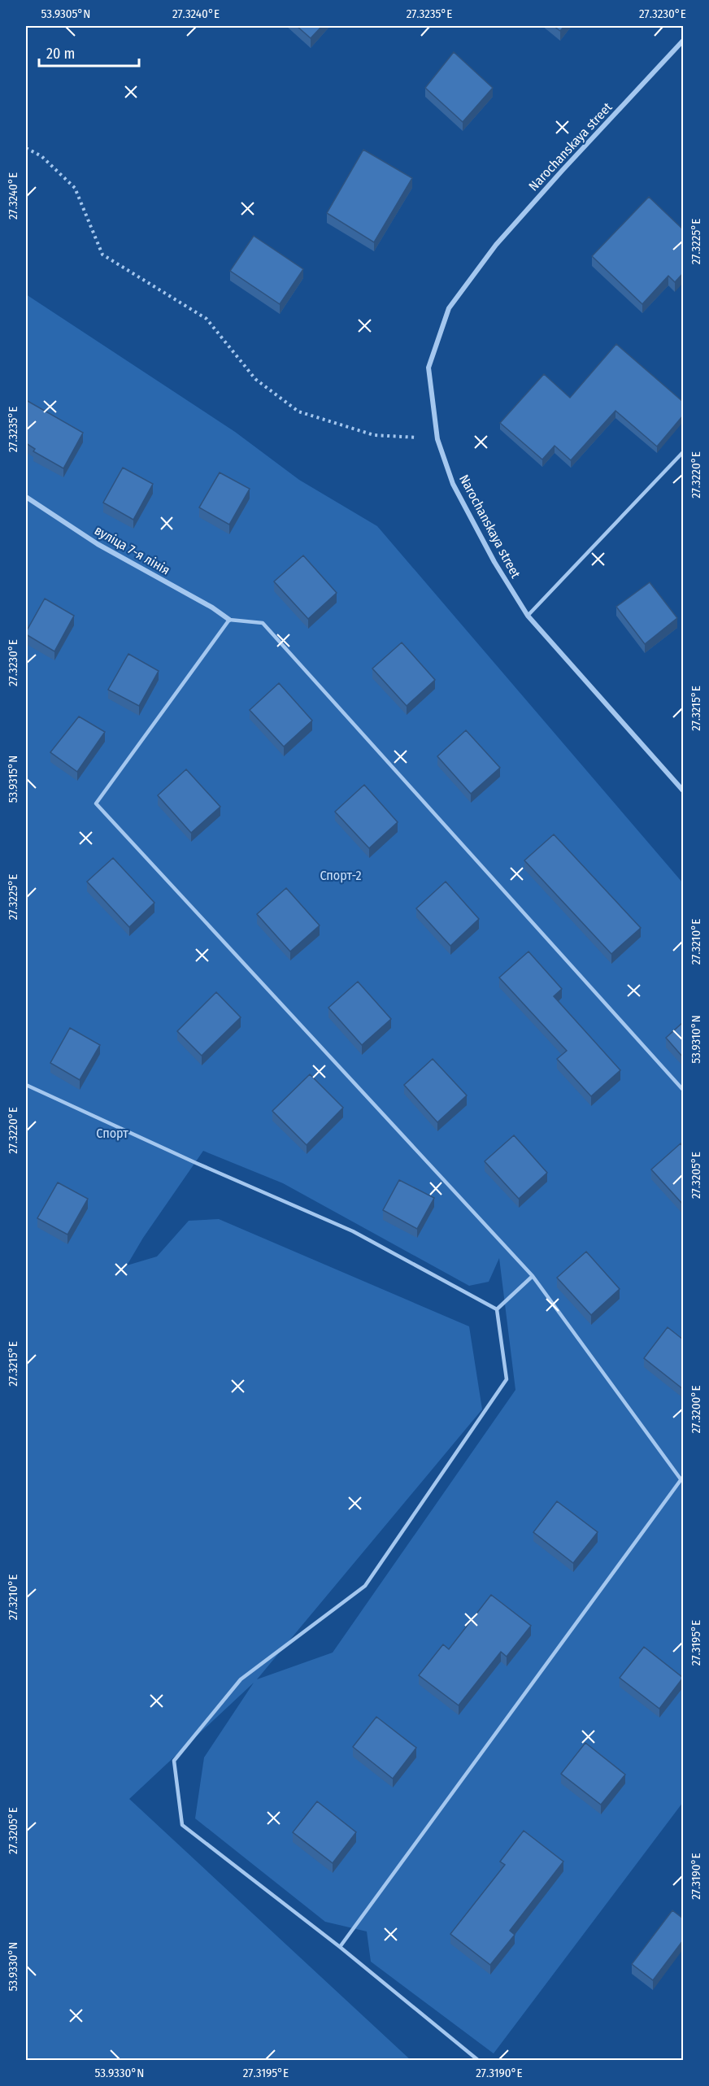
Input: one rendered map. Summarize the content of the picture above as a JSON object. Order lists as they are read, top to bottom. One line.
{"streets":{"street":["Narochanskaya street","вуліца 7-я лінія"]},"parks":["Спорт-2","Спорт"],"scale_bar":"20 m","coordinates":["53.9305°N","27.3240°E","27.3235°E","27.3230°E","27.3225°E","27.3220°E","27.3215°E","53.9315°N","27.3210°E","53.9310°N","27.3205°E","27.3200°E","27.3195°E","27.3190°E","53.9330°N"]}
